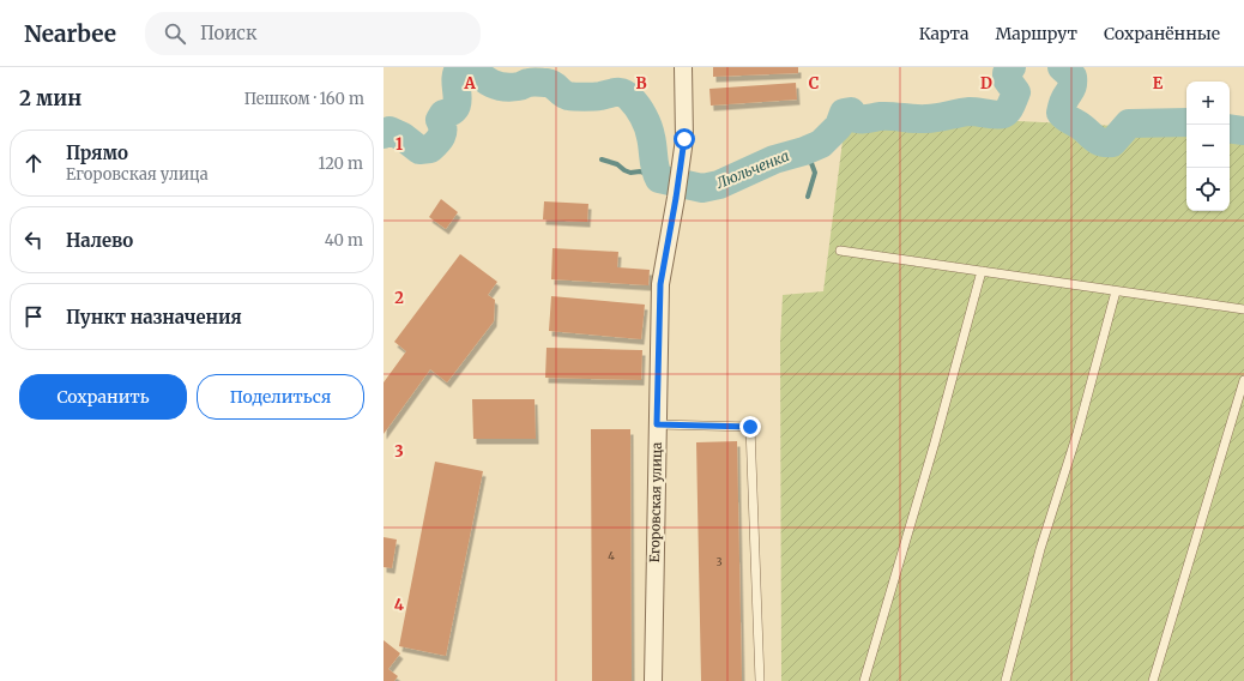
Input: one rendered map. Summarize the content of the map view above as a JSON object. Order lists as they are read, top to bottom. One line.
{"streets":{"street":["Егоровская улица"]},"water":["Люльченка"],"house_numbers":["4","3"],"page":{"header":"Nearbee","search":"Поиск","nav":["Карта","Маршрут","Сохранённые"],"heading":["2 мин","Пешком · 160 m"],"map_buttons":["+","−"],"list":[["Прямо","Егоровская улица","120 m"],["Налево","40 m"],"Пункт назначения"],"buttons":["Сохранить","Поделиться"]},"grid":{"columns":["A","B","C","D","E"],"rows":["1","2","3","4"]}}
